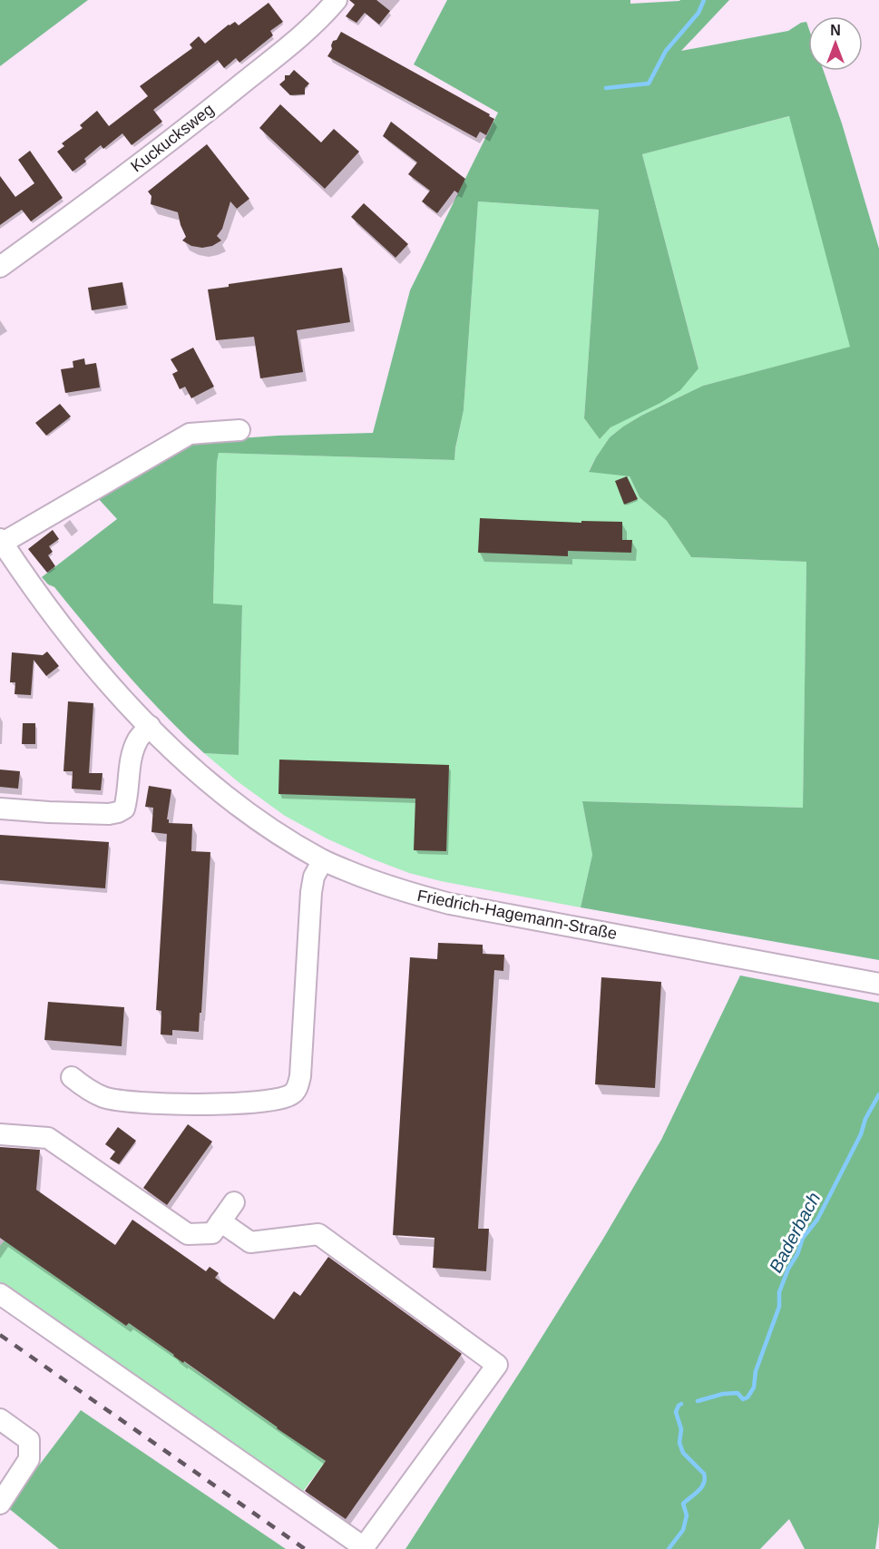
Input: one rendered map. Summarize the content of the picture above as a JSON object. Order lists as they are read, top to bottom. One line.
{"streets":{"street":["Kuckucksweg","Friedrich-Hagemann-Straße"]},"water":["Baderbach"],"north":"top"}
